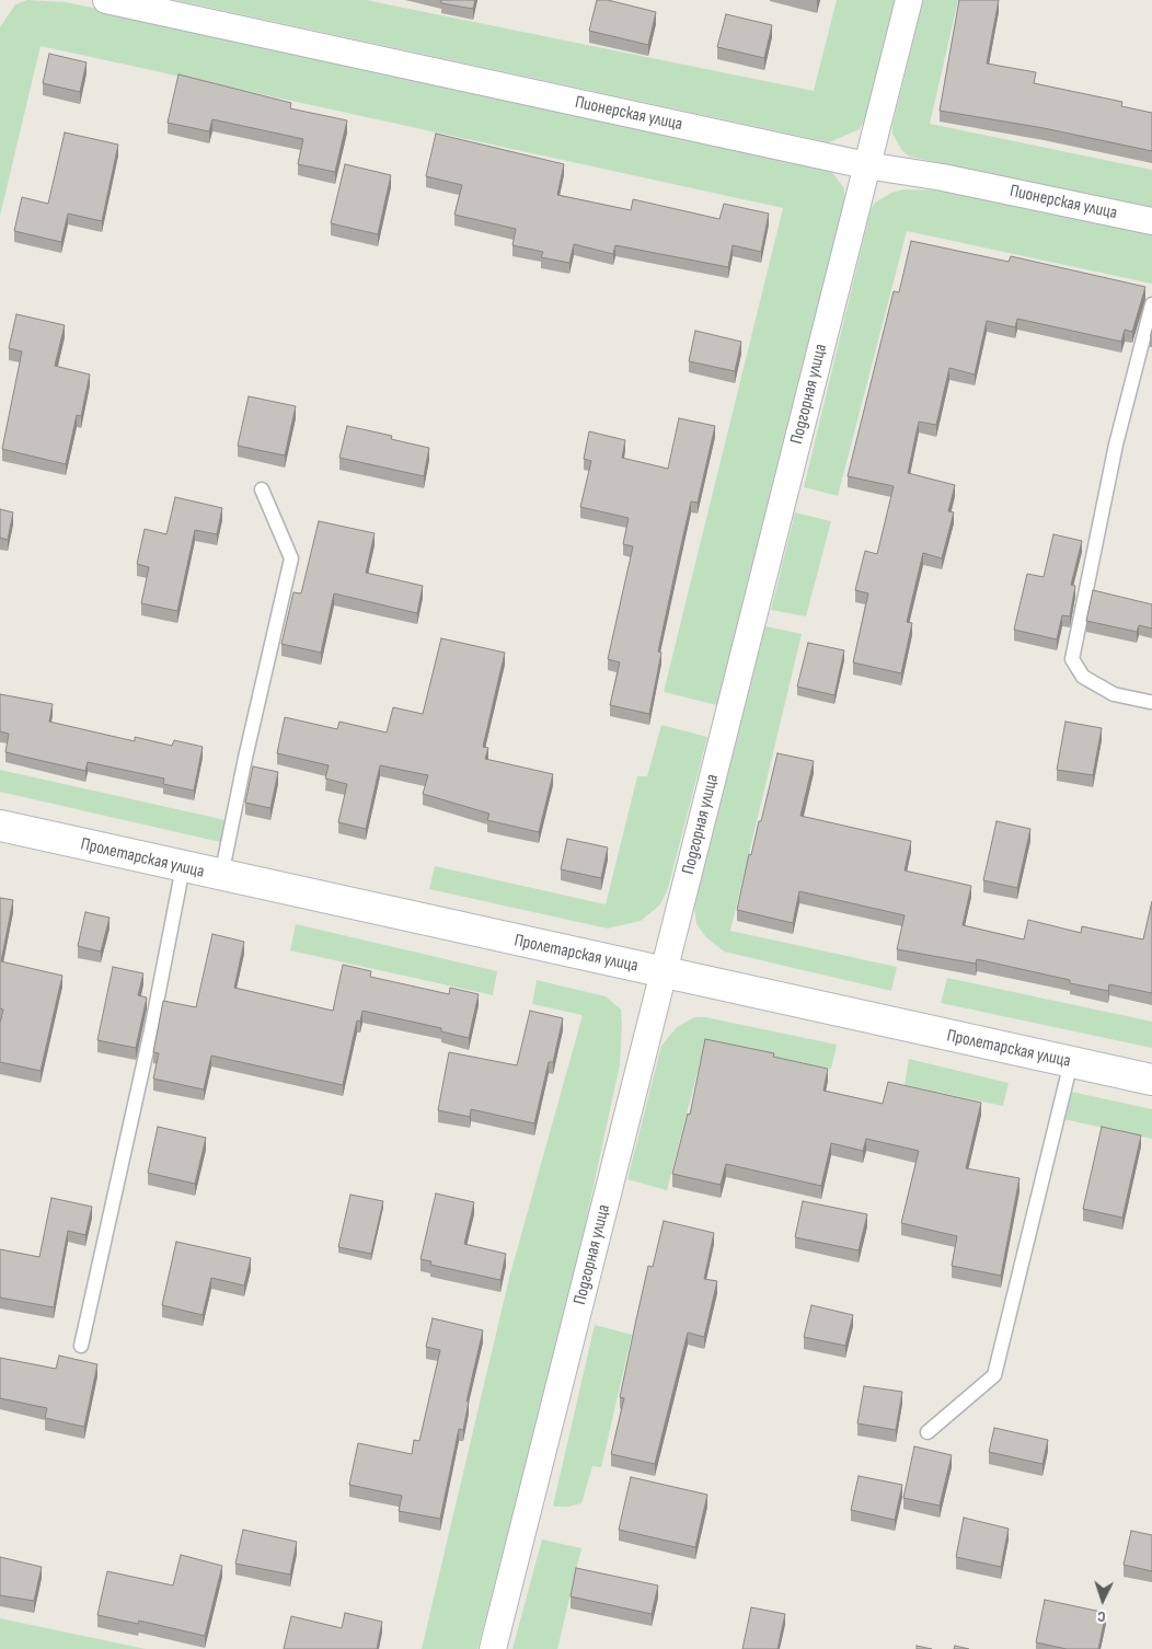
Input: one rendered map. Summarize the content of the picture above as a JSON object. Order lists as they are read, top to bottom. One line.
{"streets":{"street":["Пионерская улица","Подгорная улица","Пролетарская улица"]},"crossings":[["Пионерская улица","Подгорная улица"],["Подгорная улица","Пролетарская улица"]],"north":"bottom"}
